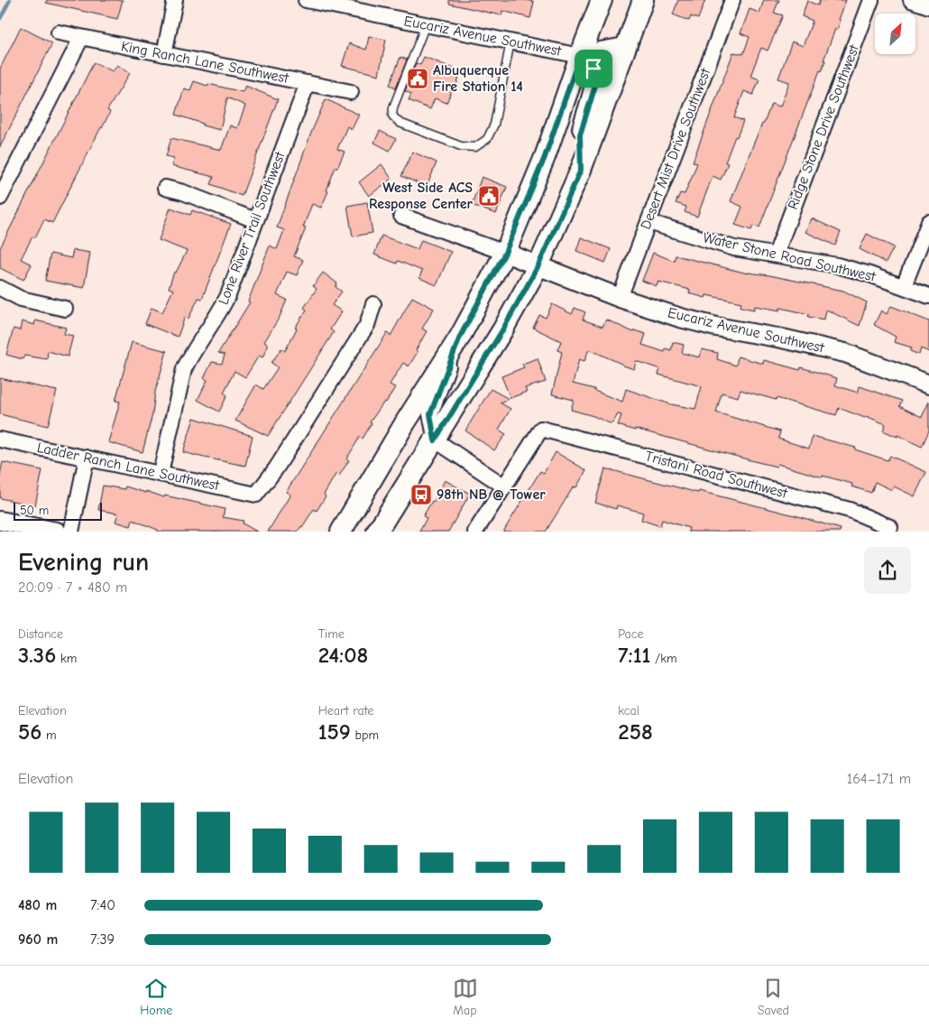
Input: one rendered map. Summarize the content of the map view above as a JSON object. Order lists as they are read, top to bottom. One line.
{"streets":{"street":["Eucariz Avenue Southwest","King Ranch Lane Southwest","Ridge Stone Drive Southwest","Desert Mist Drive Southwest","Lone River Trail Southwest","Water Stone Road Southwest","Ladder Ranch Lane Southwest","Tristani Road Southwest"]},"crossings":[["Eucariz Avenue Southwest","Desert Mist Drive Southwest"],["King Ranch Lane Southwest","Lone River Trail Southwest"],["Ridge Stone Drive Southwest","Water Stone Road Southwest"],["Desert Mist Drive Southwest","Water Stone Road Southwest"],["Lone River Trail Southwest","Ladder Ranch Lane Southwest"]],"places":{"public building":["Albuquerque Fire Station 14","West Side ACS Response Center"],"bus stop":["98th NB @ Tower"]},"scale_bar":"50 m","north":"top right","page":{"scale":"50 m","heading":["Evening run","20:09 · 7 × 480 m"],"stats":[["Distance","3.36 km"],["Time","24:08"],["Pace","7:11 /km"],["Elevation","56 m"],["Heart rate","159 bpm"],["kcal","258"]],"chart":["Elevation","164–171 m"],"list":[{"name":"480 m","note":"7:40"},{"name":"960 m","note":"7:39"}],"tabs":["Home","Map","Saved"]}}
